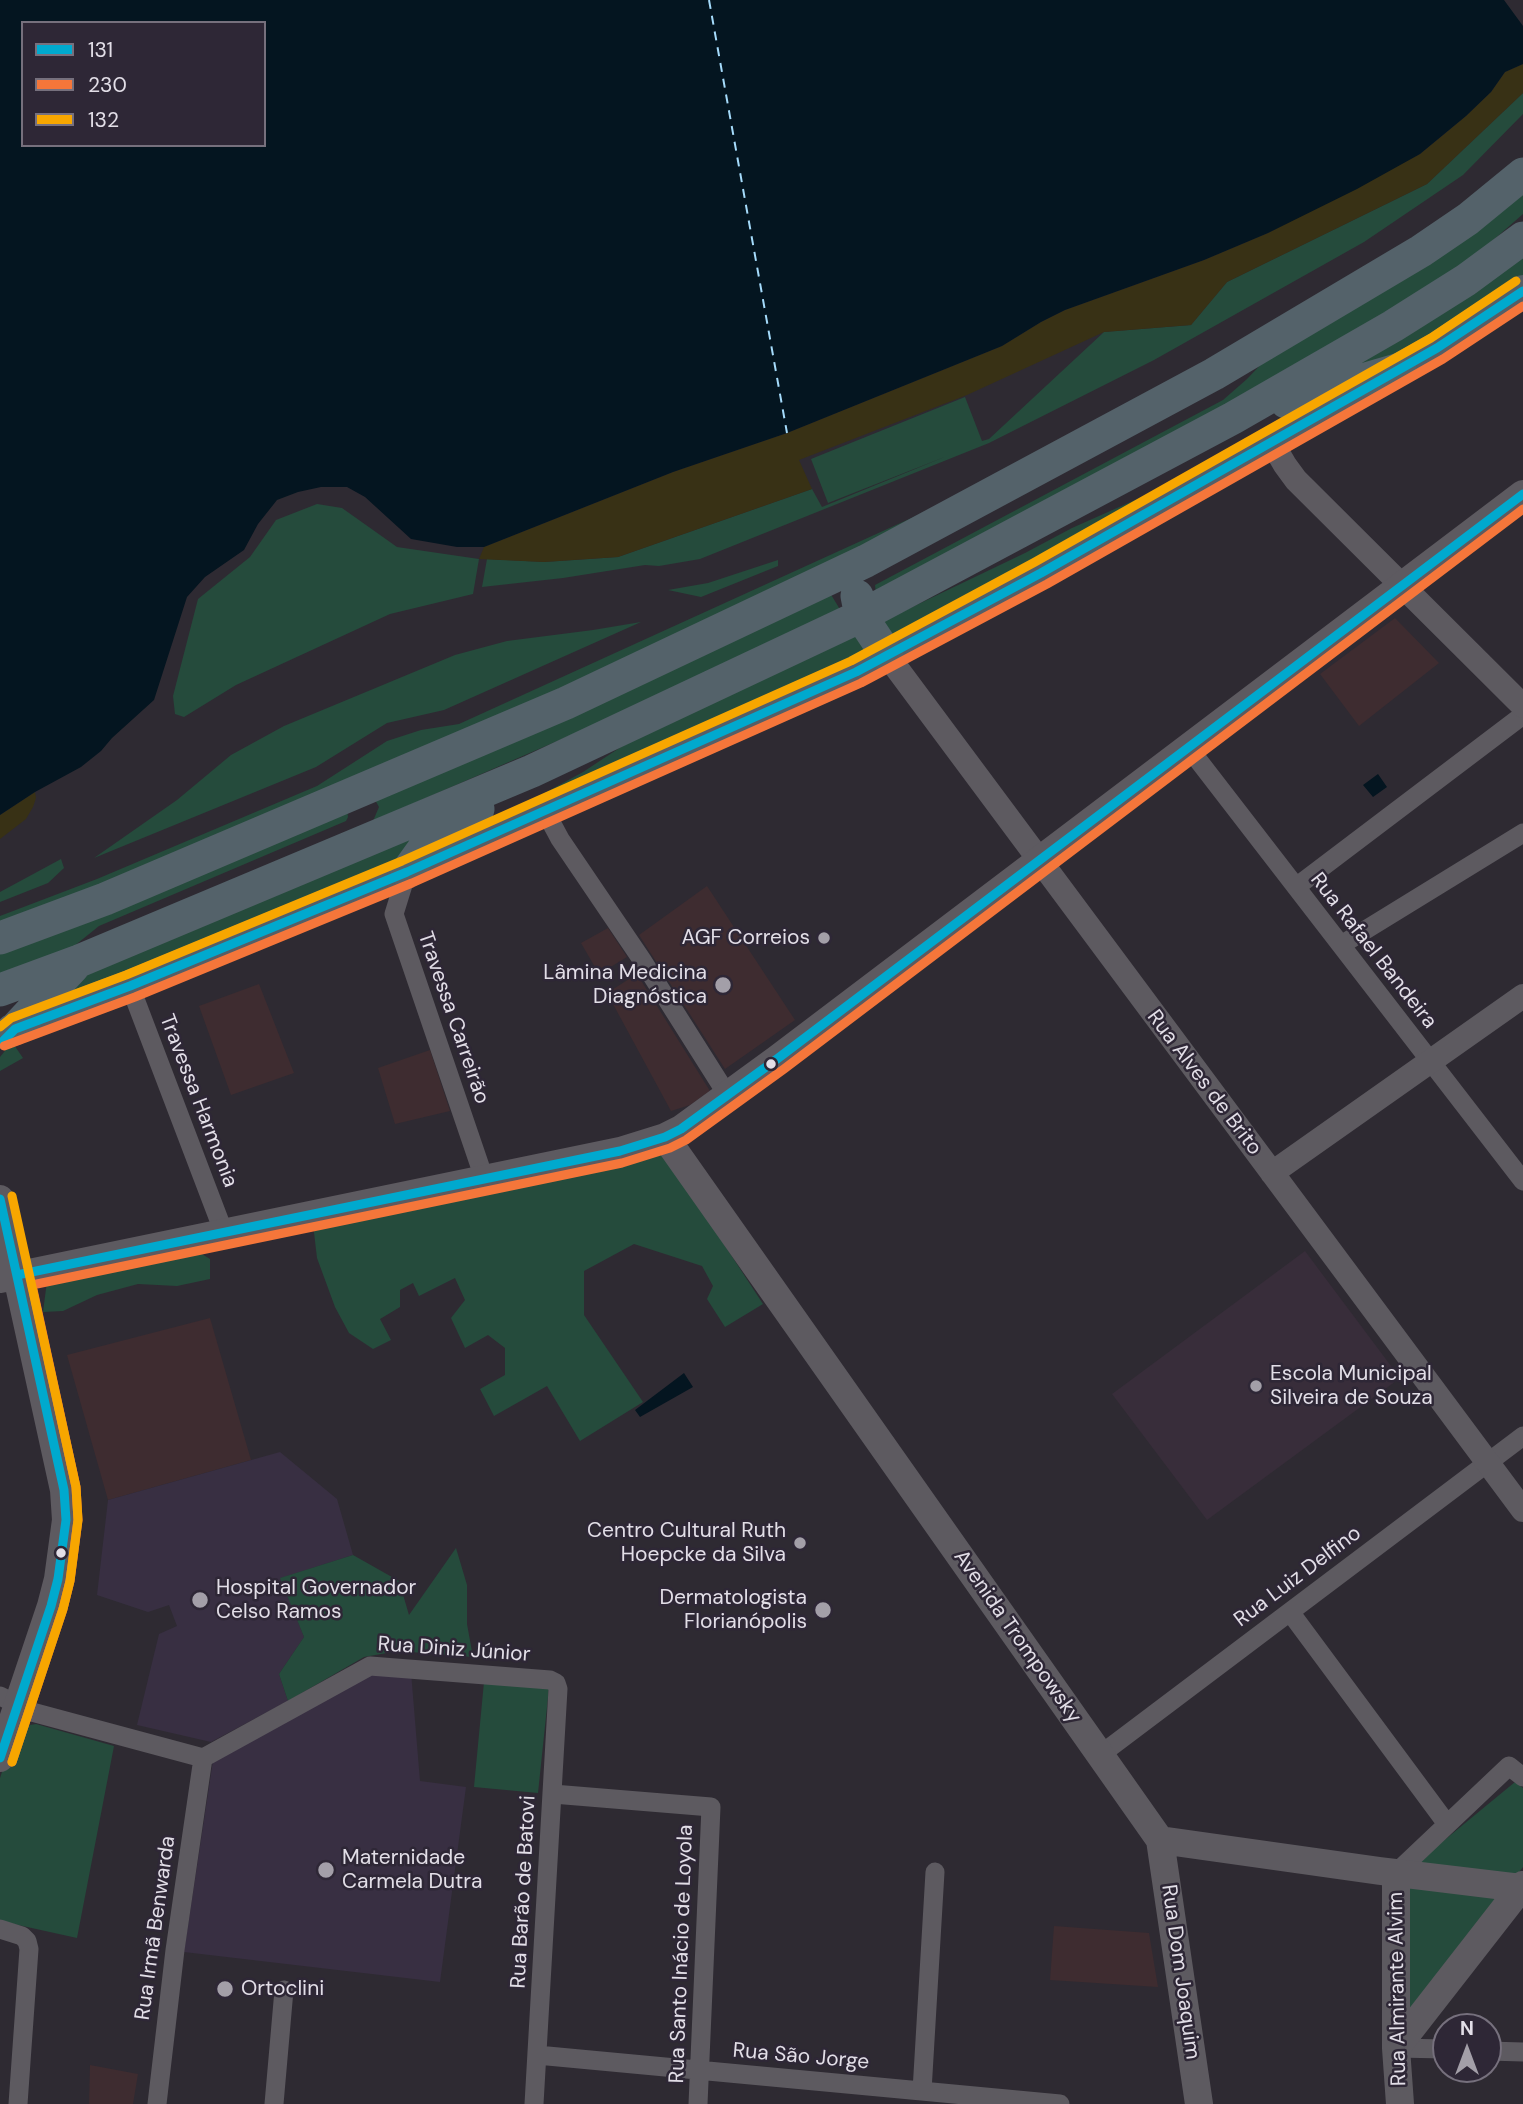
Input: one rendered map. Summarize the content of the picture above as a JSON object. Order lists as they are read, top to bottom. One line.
{"streets":{"main road":["Avenida Trompowsky","Rua Dom Joaquim","Rua Almirante Alvim"],"street":["Rua Rafael Bandeira","Travessa Carreirão","Rua Alves de Brito","Travessa Harmonia","Rua Luiz Delfino","Rua Diniz Júnior","Rua Barão de Batovi","Rua Irmã Benwarda","Rua Santo Inácio de Loyola","Rua São Jorge"]},"crossings":[["Rua Alves de Brito","Rua Luiz Delfino"],["Rua Luiz Delfino","Avenida Trompowsky"],["Avenida Trompowsky","Rua Dom Joaquim"],["Rua Diniz Júnior","Rua Barão de Batovi"],["Rua Diniz Júnior","Rua Irmã Benwarda"],["Rua Barão de Batovi","Rua Santo Inácio de Loyola"],["Rua Barão de Batovi","Rua São Jorge"],["Rua Santo Inácio de Loyola","Rua São Jorge"]],"places":["AGF Correios","Lâmina Medicina Diagnóstica","Escola Municipal Silveira de Souza","Centro Cultural Ruth Hoepcke da Silva","Hospital Governador Celso Ramos","Dermatologista Florianópolis","Maternidade Carmela Dutra","Ortoclini"],"lines":["transit line 132","transit line 131","transit line 230"],"legend":["131","230","132"],"north":"top"}
